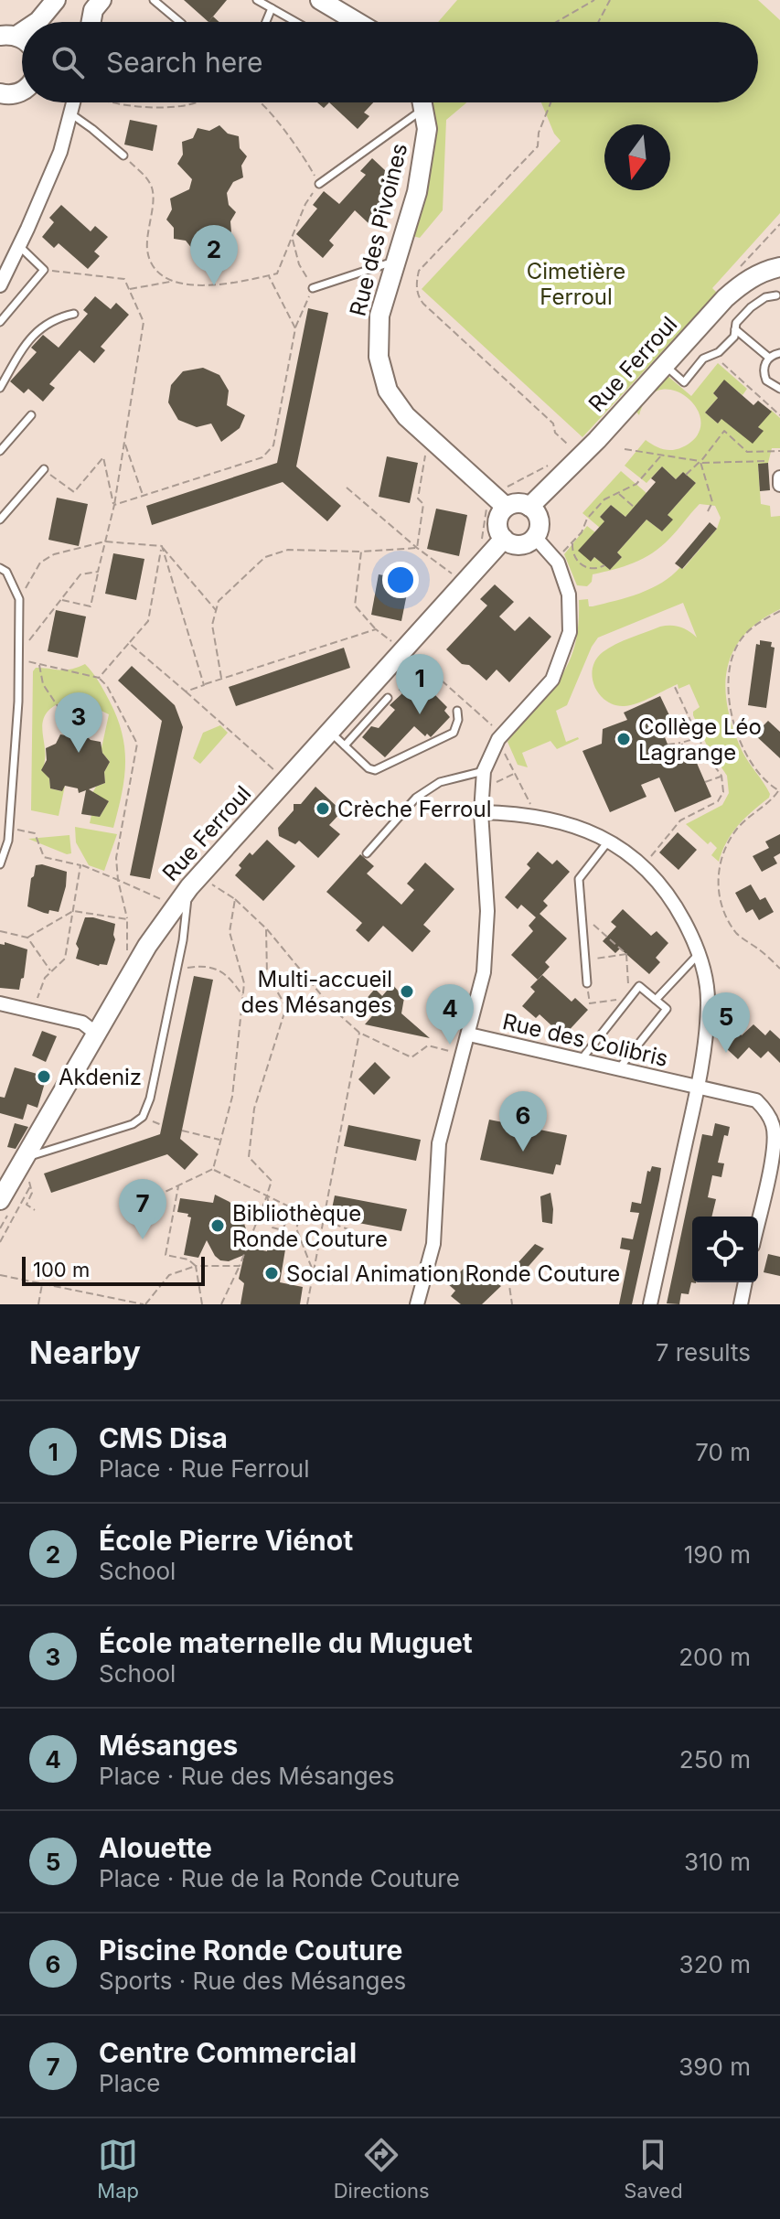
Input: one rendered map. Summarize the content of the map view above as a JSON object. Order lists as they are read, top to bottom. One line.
{"streets":{"street":["Rue des Pivoines","Rue Ferroul","Rue des Colibris"]},"crossings":[["Rue des Pivoines","Rue Ferroul"]],"parks":["Cimetière Ferroul"],"places":["Collège Léo Lagrange","Crèche Ferroul","Multi-accueil des Mésanges","Akdeniz","Bibliothèque Ronde Couture","Social Animation Ronde Couture"],"scale_bar":"100 m","north":"bottom","page":{"search":"Search here","pins":["2","1","3","4","5","6","7"],"scale":"100 m","heading":["Nearby","7 results"],"list":[{"mark":"1","name":"CMS Disa","note":"Place · Rue Ferroul","value":"70 m"},{"mark":"2","name":"École Pierre Viénot","note":"School","value":"190 m"},{"mark":"3","name":"École maternelle du Muguet","note":"School","value":"200 m"},{"mark":"4","name":"Mésanges","note":"Place · Rue des Mésanges","value":"250 m"},{"mark":"5","name":"Alouette","note":"Place · Rue de la Ronde Couture","value":"310 m"},{"mark":"6","name":"Piscine Ronde Couture","note":"Sports · Rue des Mésanges","value":"320 m"},{"mark":"7","name":"Centre Commercial","note":"Place","value":"390 m"}],"nav":["Map","Directions","Saved"]}}
